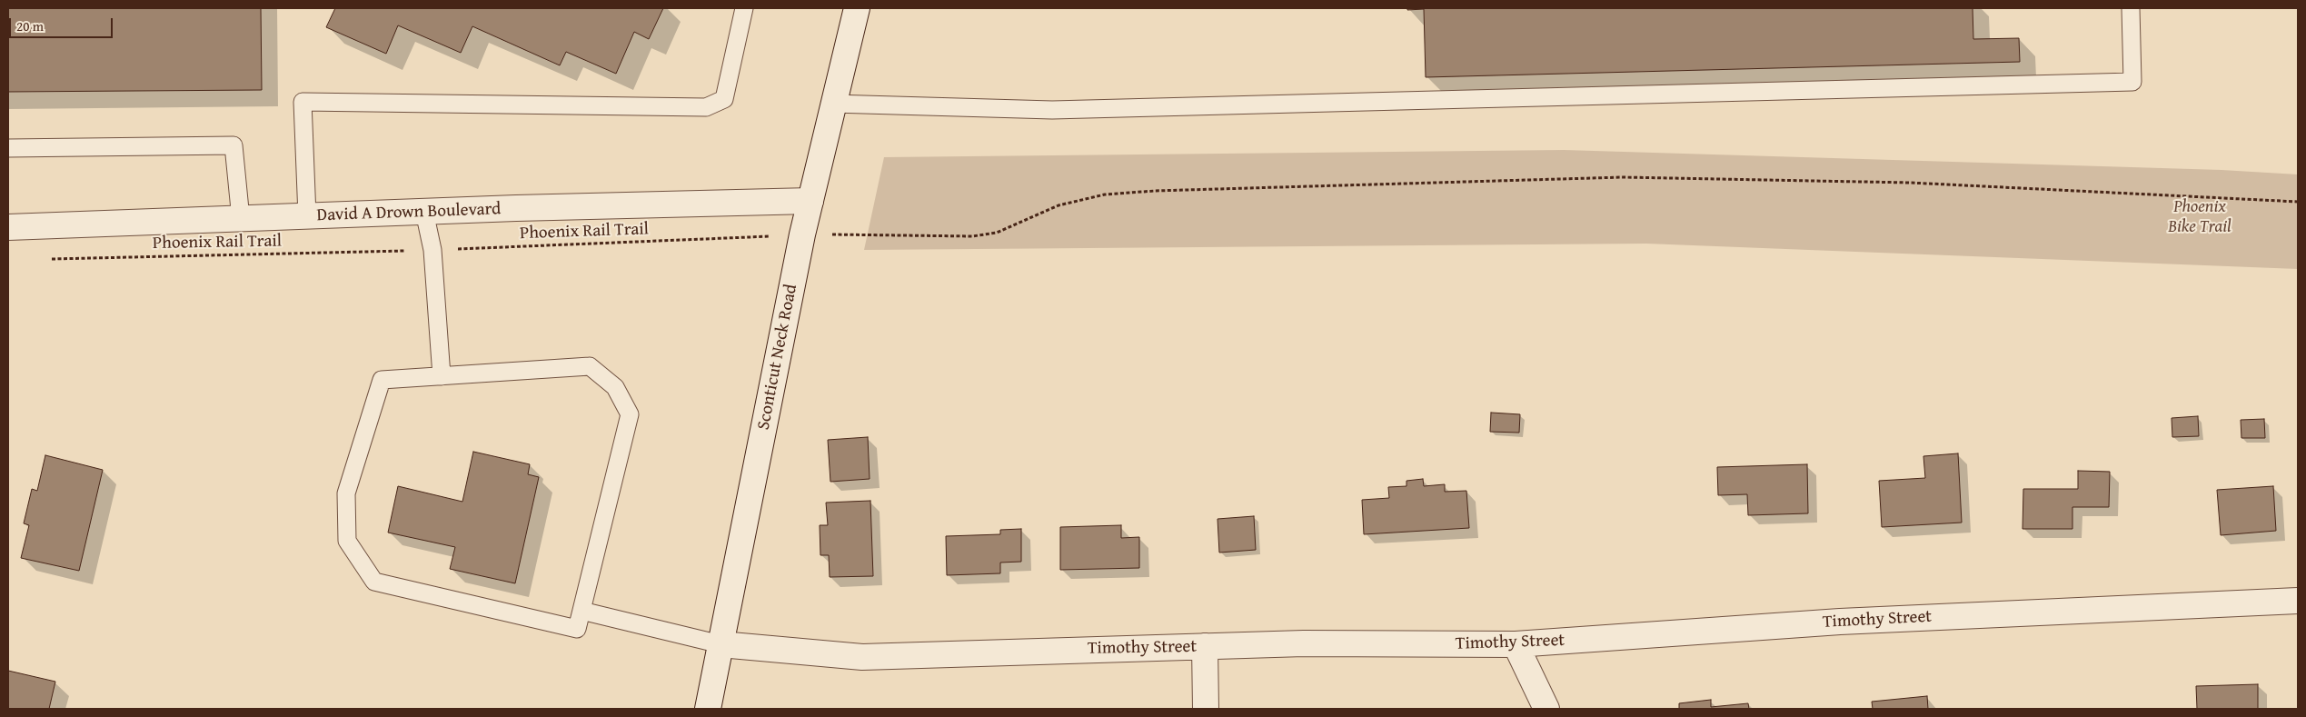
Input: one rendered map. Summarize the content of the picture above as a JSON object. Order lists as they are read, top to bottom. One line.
{"streets":{"street":["David A Drown Boulevard","Sconticut Neck Road","Timothy Street"],"path":["Phoenix Rail Trail"]},"crossings":[["David A Drown Boulevard","Sconticut Neck Road"],["Phoenix Rail Trail","Sconticut Neck Road"],["Sconticut Neck Road","Timothy Street"]],"parks":["Phoenix Bike Trail"],"scale_bar":"20 m"}
